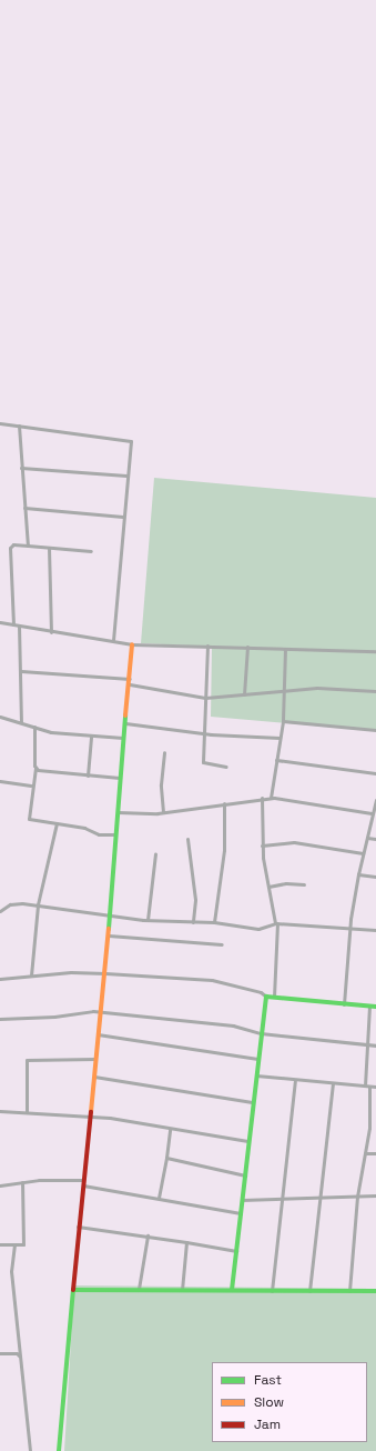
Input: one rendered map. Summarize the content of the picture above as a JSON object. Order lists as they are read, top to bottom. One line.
{"legend":["Fast","Slow","Jam"]}
